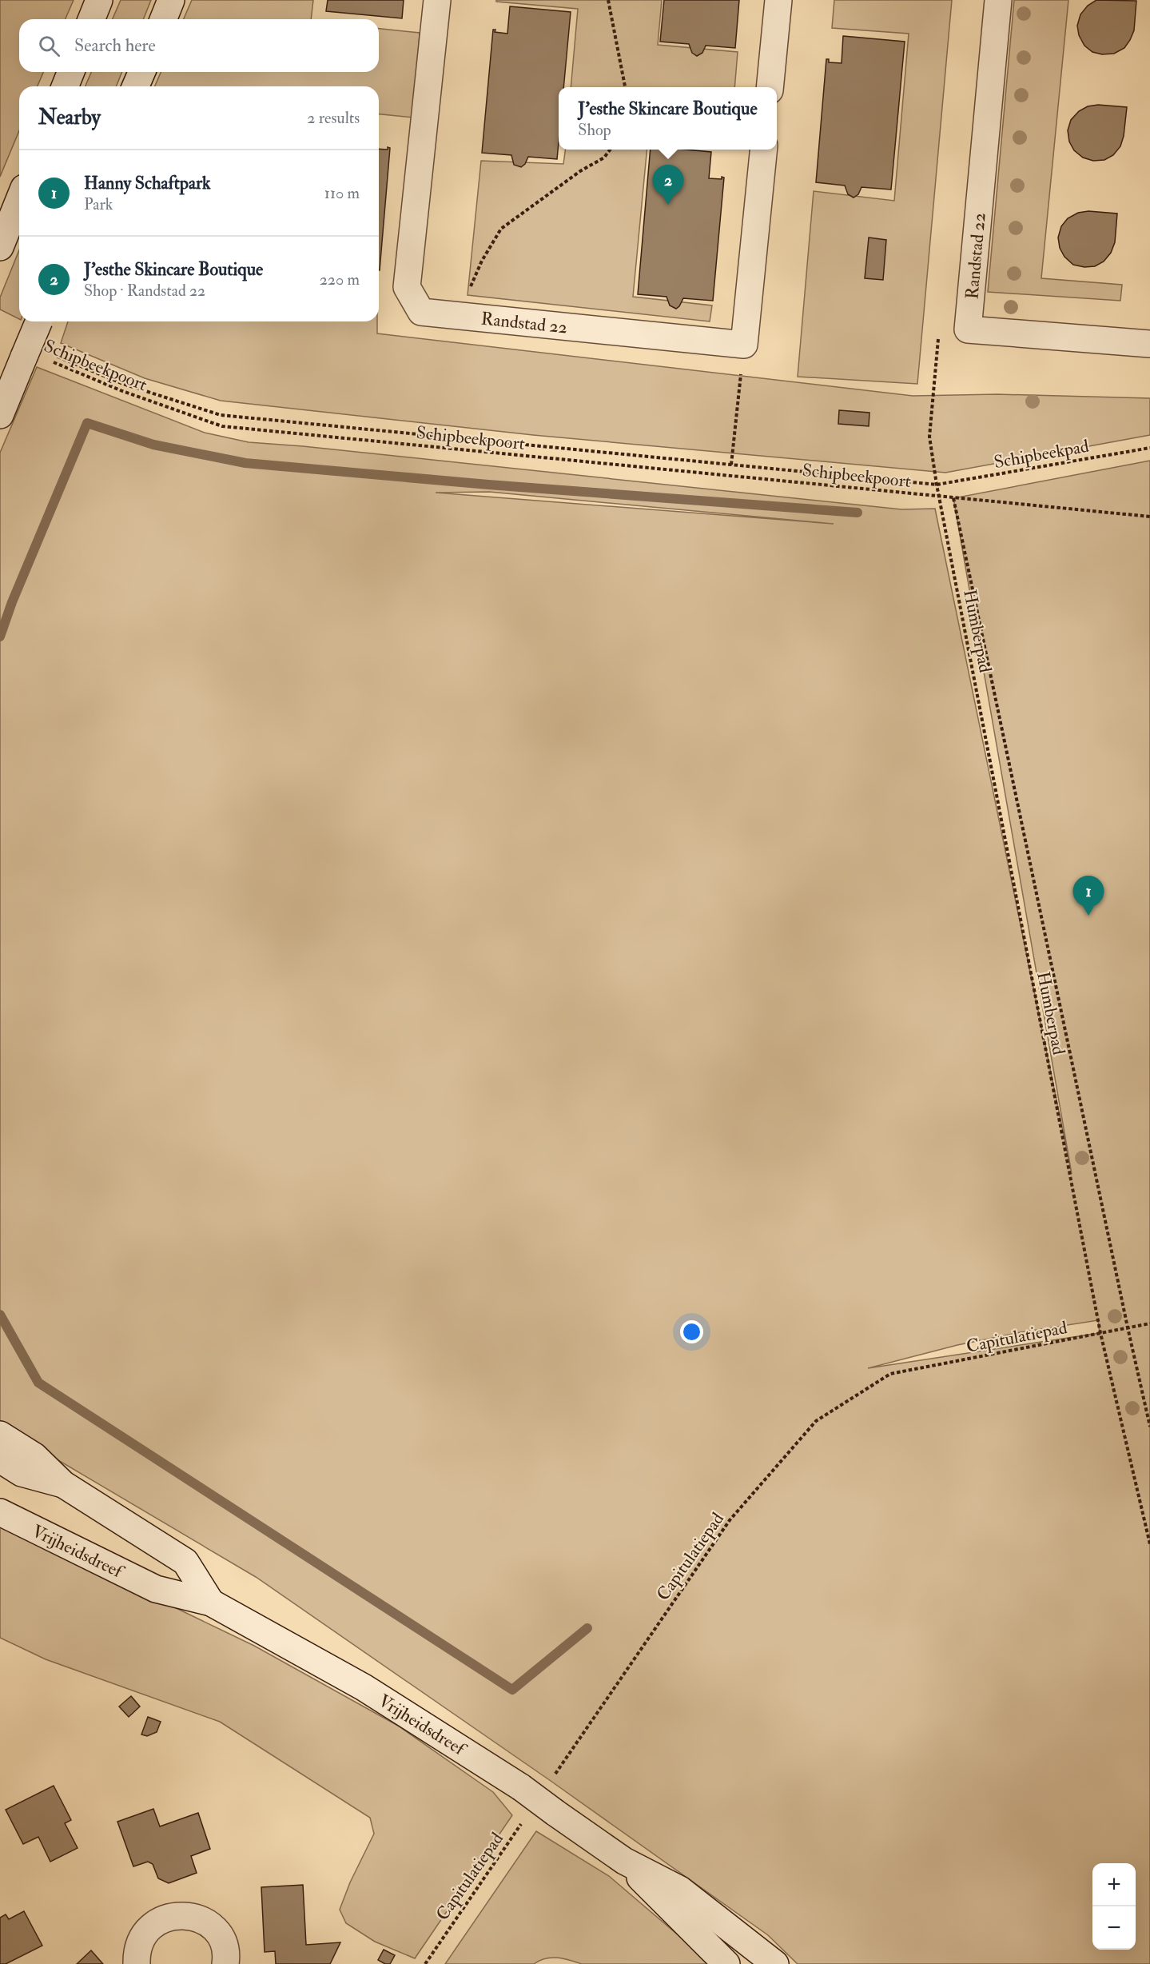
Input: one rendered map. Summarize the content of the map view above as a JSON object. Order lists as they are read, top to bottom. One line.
{"streets":{"main road":["Randstad 22","Vrijheidsdreef"],"path":["Schipbeekpoort","Schipbeekpad","Humberpad","Capitulatiepad"]},"crossings":[["Schipbeekpoort","Humberpad"],["Schipbeekpad","Humberpad"],["Humberpad","Capitulatiepad"]],"page":{"search":"Search here","heading":["Nearby","2 results"],"popup":["J'esthe Skincare Boutique","Shop"],"list":[{"mark":"1","name":"Hanny Schaftpark","note":"Park","value":"110 m"},{"mark":"2","name":"J'esthe Skincare Boutique","note":"Shop · Randstad 22","value":"220 m"}],"pins":["2","1"],"map_buttons":["+","−"]}}
